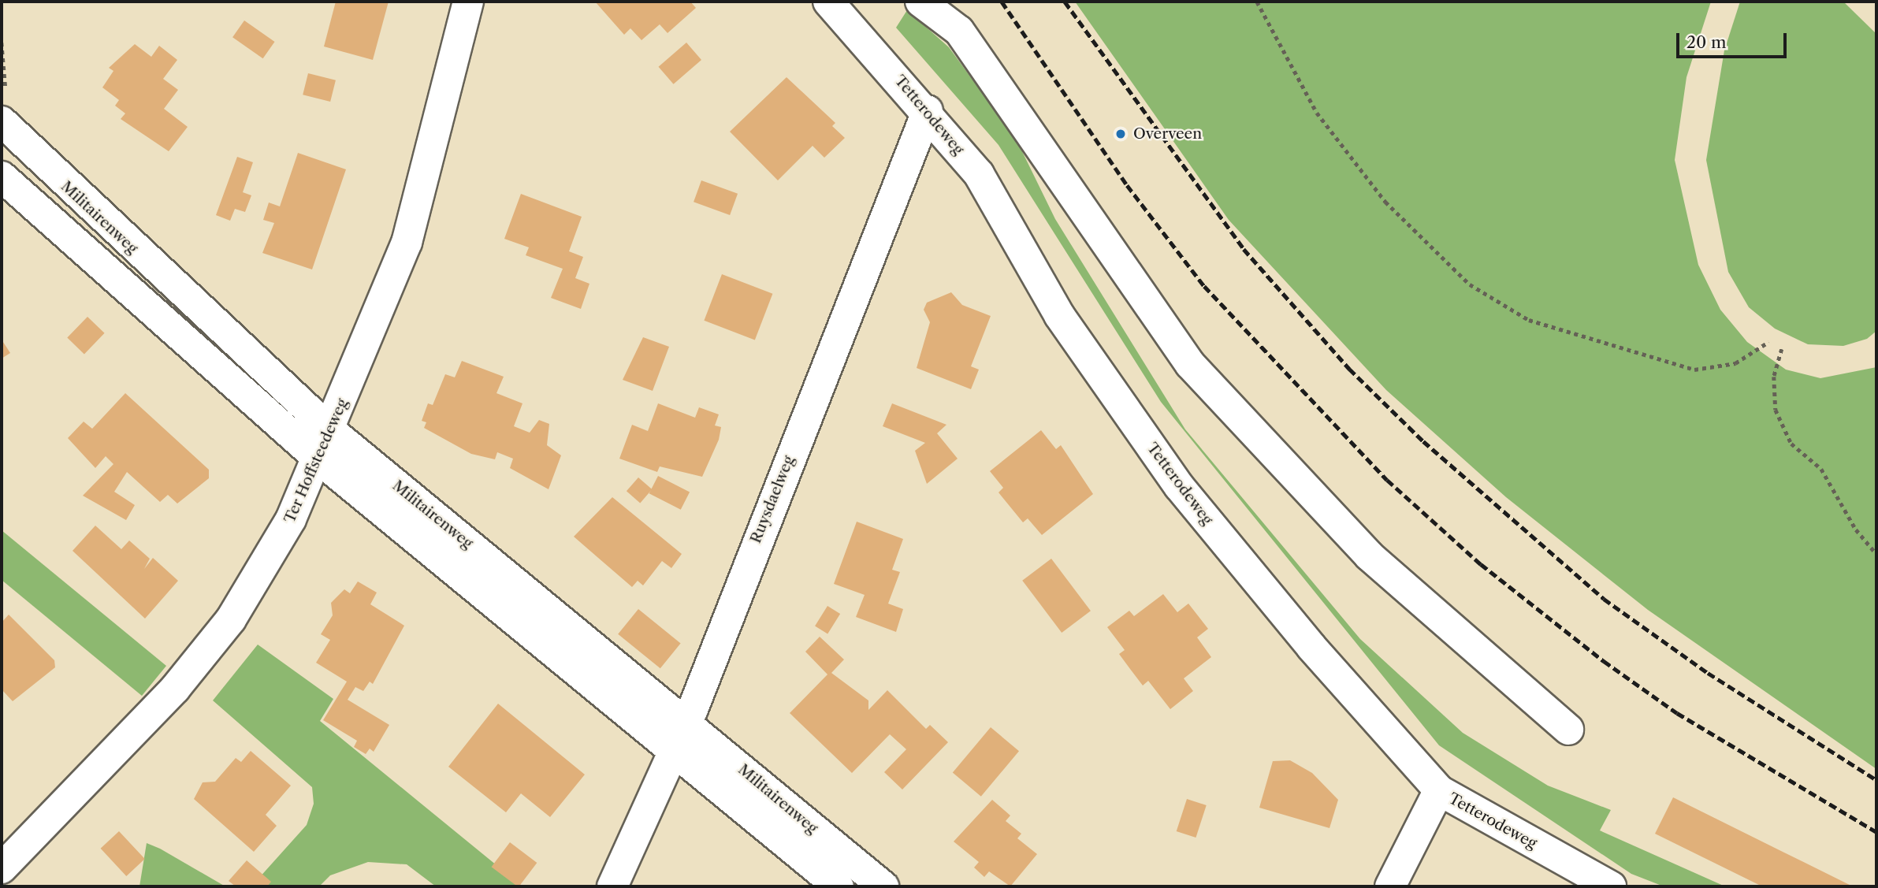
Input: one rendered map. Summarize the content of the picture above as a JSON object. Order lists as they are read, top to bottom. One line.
{"streets":{"street":["Tetterodeweg","Militairenweg","Ter Hoffsteedeweg","Ruysdaelweg"]},"crossings":[["Tetterodeweg","Ruysdaelweg"],["Militairenweg","Ter Hoffsteedeweg"],["Militairenweg","Ruysdaelweg"]],"places":["Overveen"],"scale_bar":"20 m"}
